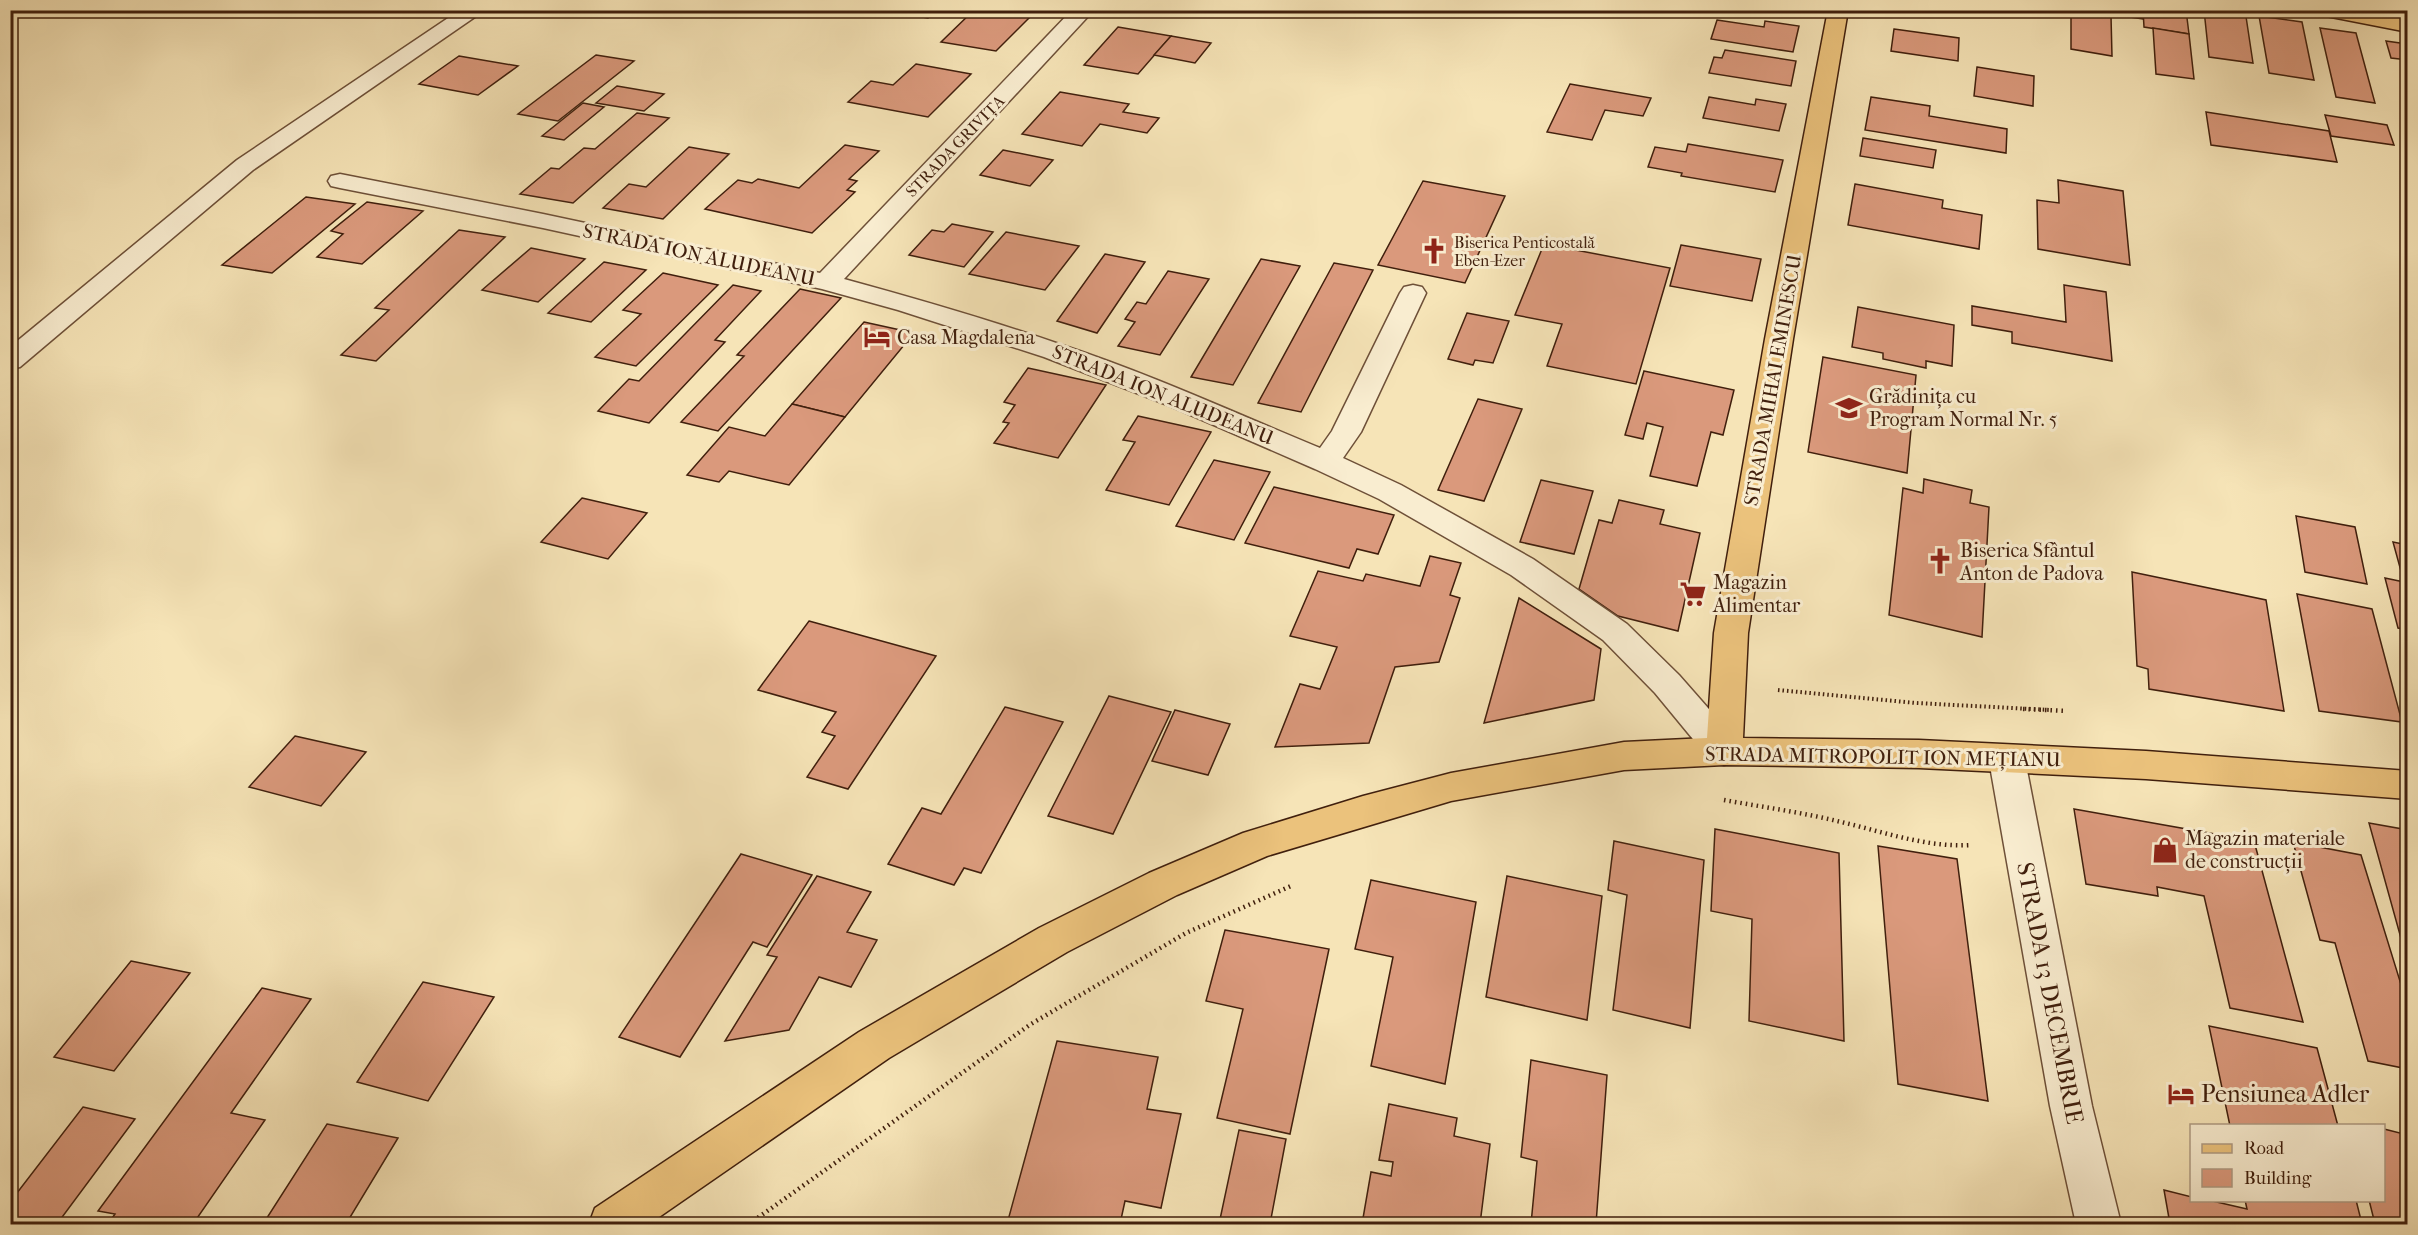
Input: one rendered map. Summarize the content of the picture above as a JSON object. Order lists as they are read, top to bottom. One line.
{"streets":{"main road":["STRADA MIHAI EMINESCU","STRADA MITROPOLIT ION MEȚIANU"],"street":["STRADA GRIVIȚA","STRADA ION ALUDEANU","STRADA 13 DECEMBRIE"]},"crossings":[["STRADA GRIVIȚA","STRADA ION ALUDEANU"],["STRADA ION ALUDEANU","STRADA MIHAI EMINESCU"],["STRADA ION ALUDEANU","STRADA MITROPOLIT ION MEȚIANU"],["STRADA MIHAI EMINESCU","STRADA MITROPOLIT ION MEȚIANU"],["STRADA MITROPOLIT ION MEȚIANU","STRADA 13 DECEMBRIE"]],"places":{"church":["Biserica Penticostală Eben-Ezer","Biserica Sfântul Anton de Padova"],"hotel":["Casa Magdalena","Pensiunea Adler"],"school or university":["Grădinița cu Program Normal Nr. 5"],"supermarket":["Magazin Alimentar"],"shop":["Magazin materiale de construcții"]},"legend":["Road","Building"]}
